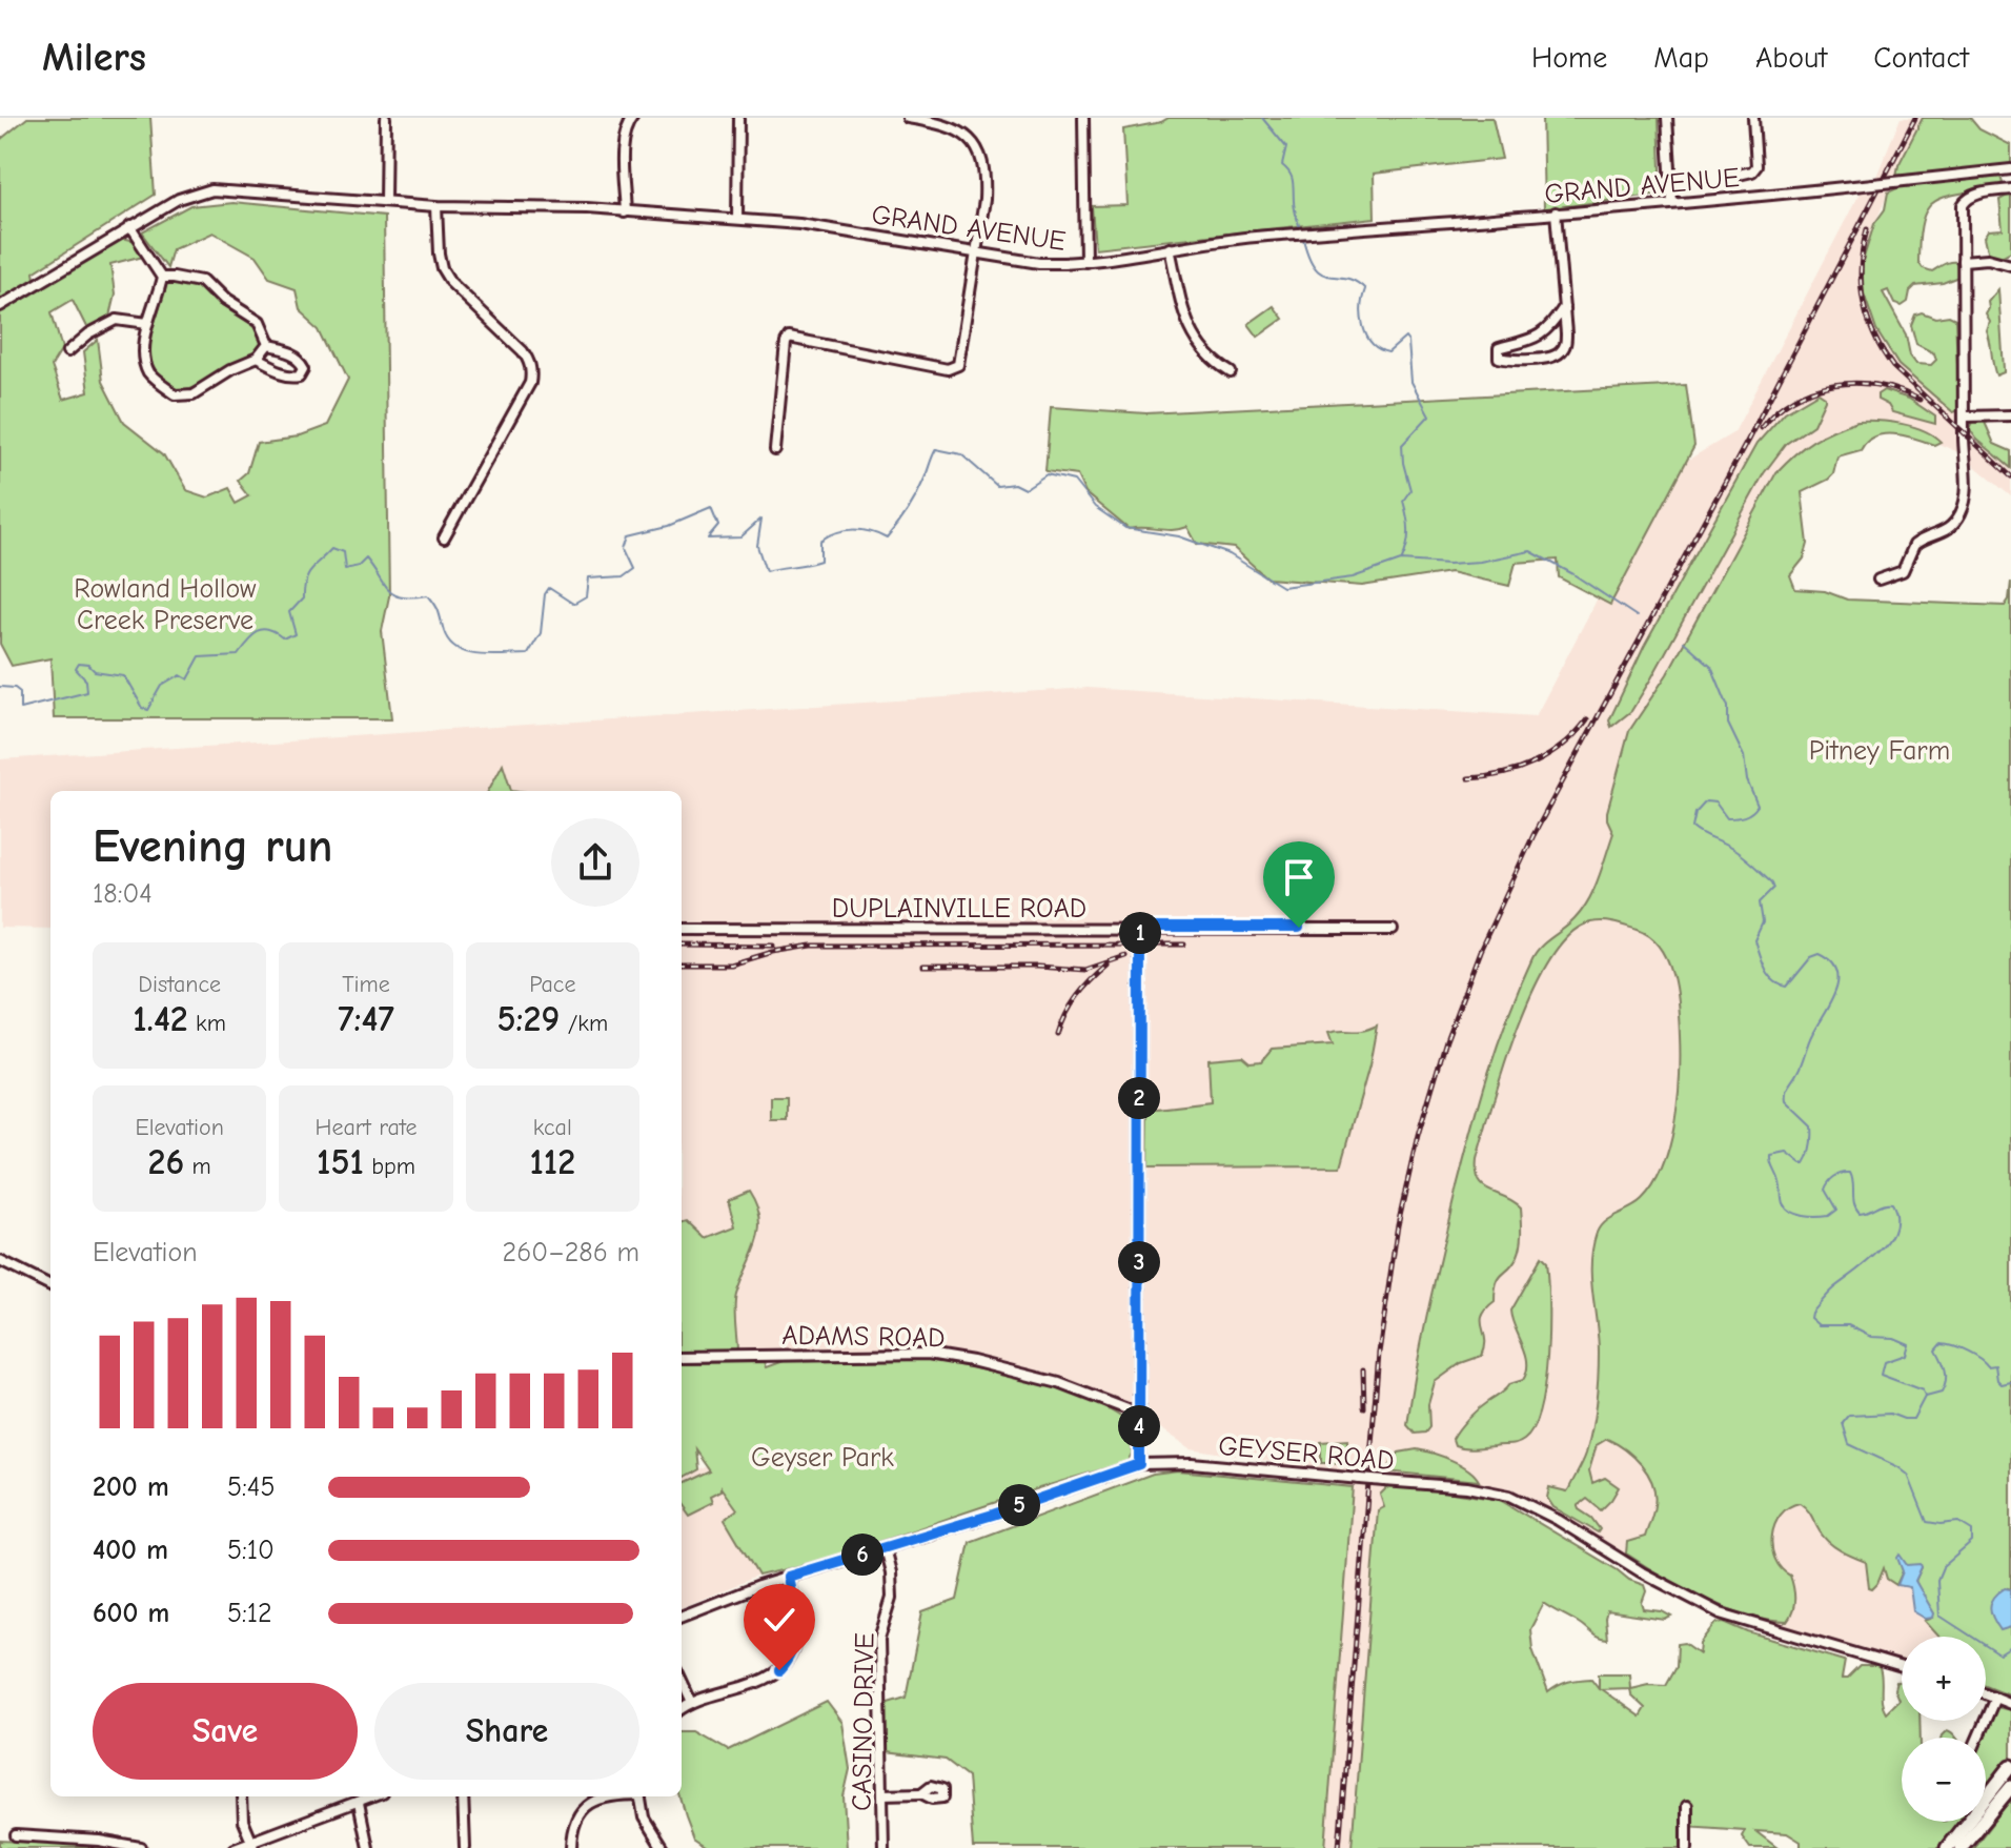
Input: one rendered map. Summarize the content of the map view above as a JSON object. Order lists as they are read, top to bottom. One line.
{"streets":{"street":["GRAND AVENUE","DUPLAINVILLE ROAD","ADAMS ROAD","GEYSER ROAD","CASINO DRIVE"]},"crossings":[["GEYSER ROAD","CASINO DRIVE"]],"parks":["Rowland Hollow Creek Preserve","Pitney Farm","Geyser Park"],"page":{"header":"Milers","nav":["Home","Map","About","Contact"],"heading":["Evening run","18:04"],"pins":["1","2","3","4","5","6"],"stats":[["Distance","1.42 km"],["Time","7:47"],["Pace","5:29 /km"],["Elevation","26 m"],["Heart rate","151 bpm"],["kcal","112"]],"chart":["Elevation","260–286 m"],"list":[{"name":"200 m","note":"5:45"},{"name":"400 m","note":"5:10"},{"name":"600 m","note":"5:12"}],"map_buttons":["+","−"],"buttons":["Save","Share"]}}
